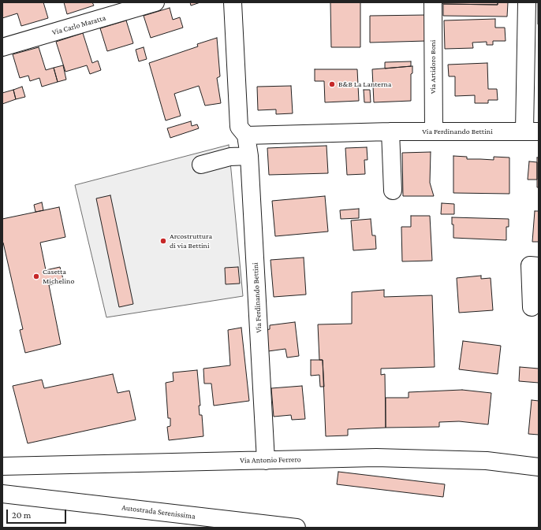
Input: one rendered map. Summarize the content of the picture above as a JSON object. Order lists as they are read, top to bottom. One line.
{"streets":{"main road":["Via Carlo Maratta","Via Artidoro Boni","Via Ferdinando Bettini","Via Antonio Ferrero","Autostrada Serenissima"]},"crossings":[["Via Artidoro Boni","Via Ferdinando Bettini"],["Via Ferdinando Bettini","Via Antonio Ferrero"]],"places":["B&B La Lanterna","Arcostruttura di via Bettini","Casetta Michelino"],"scale_bar":"20 m"}
